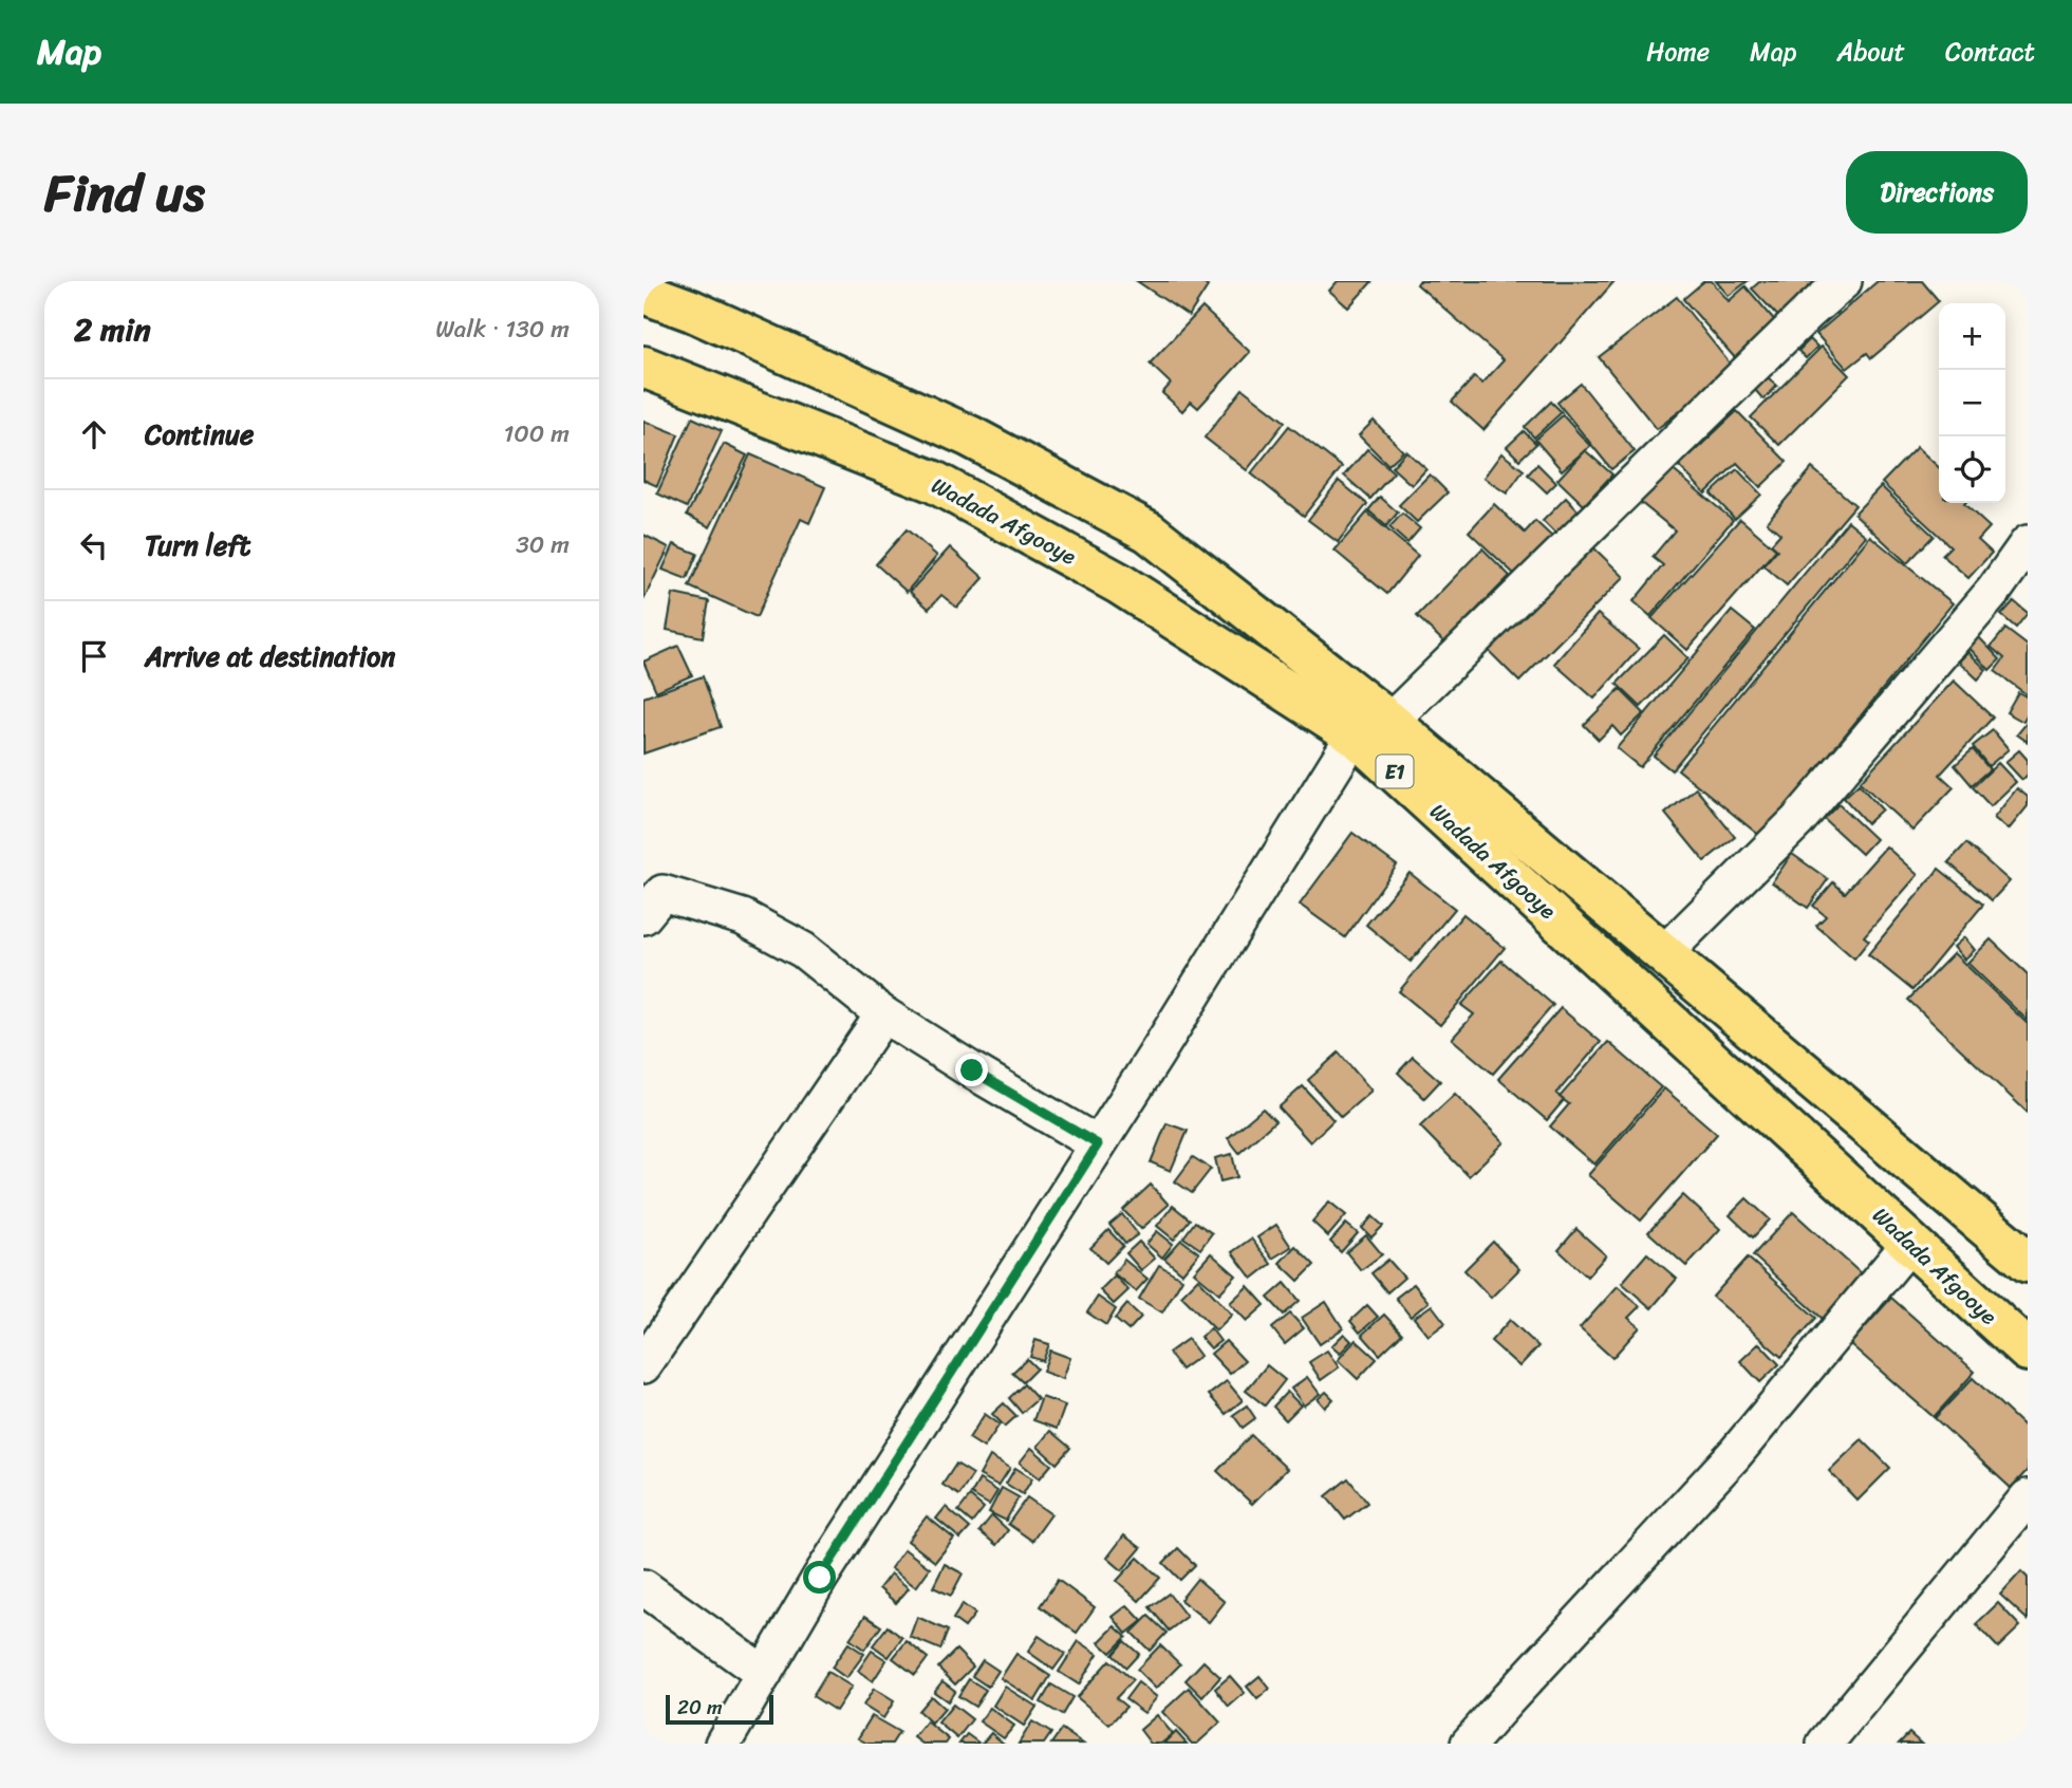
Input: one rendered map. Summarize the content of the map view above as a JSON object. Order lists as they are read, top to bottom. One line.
{"streets":{"highway":["Wadada Afgooye","E1"]},"scale_bar":"20 m","page":{"header":"Map","nav":["Home","Map","About","Contact"],"title":"Find us","buttons":"Directions","heading":["2 min","Walk · 130 m"],"map_buttons":["+","−"],"list":[["Continue","100 m"],["Turn left","30 m"],"Arrive at destination"],"scale":"20 m"}}
